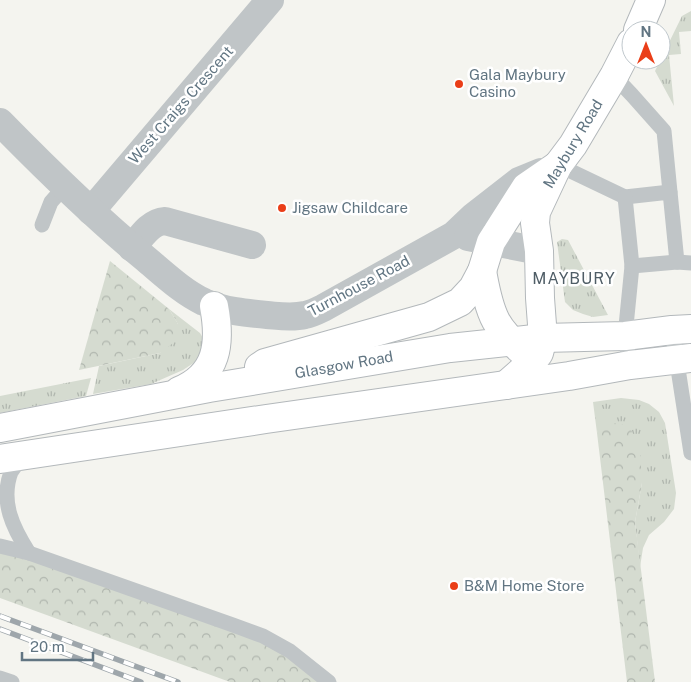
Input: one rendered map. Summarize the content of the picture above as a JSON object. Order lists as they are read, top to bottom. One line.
{"streets":{"main road":["Maybury Road","Glasgow Road"],"street":["West Craigs Crescent","Turnhouse Road"]},"crossings":[["West Craigs Crescent","Turnhouse Road"],["Maybury Road","Turnhouse Road"]],"districts":["MAYBURY"],"places":["Gala Maybury Casino","Jigsaw Childcare","B&M Home Store"],"scale_bar":"20 m","north":"top"}
